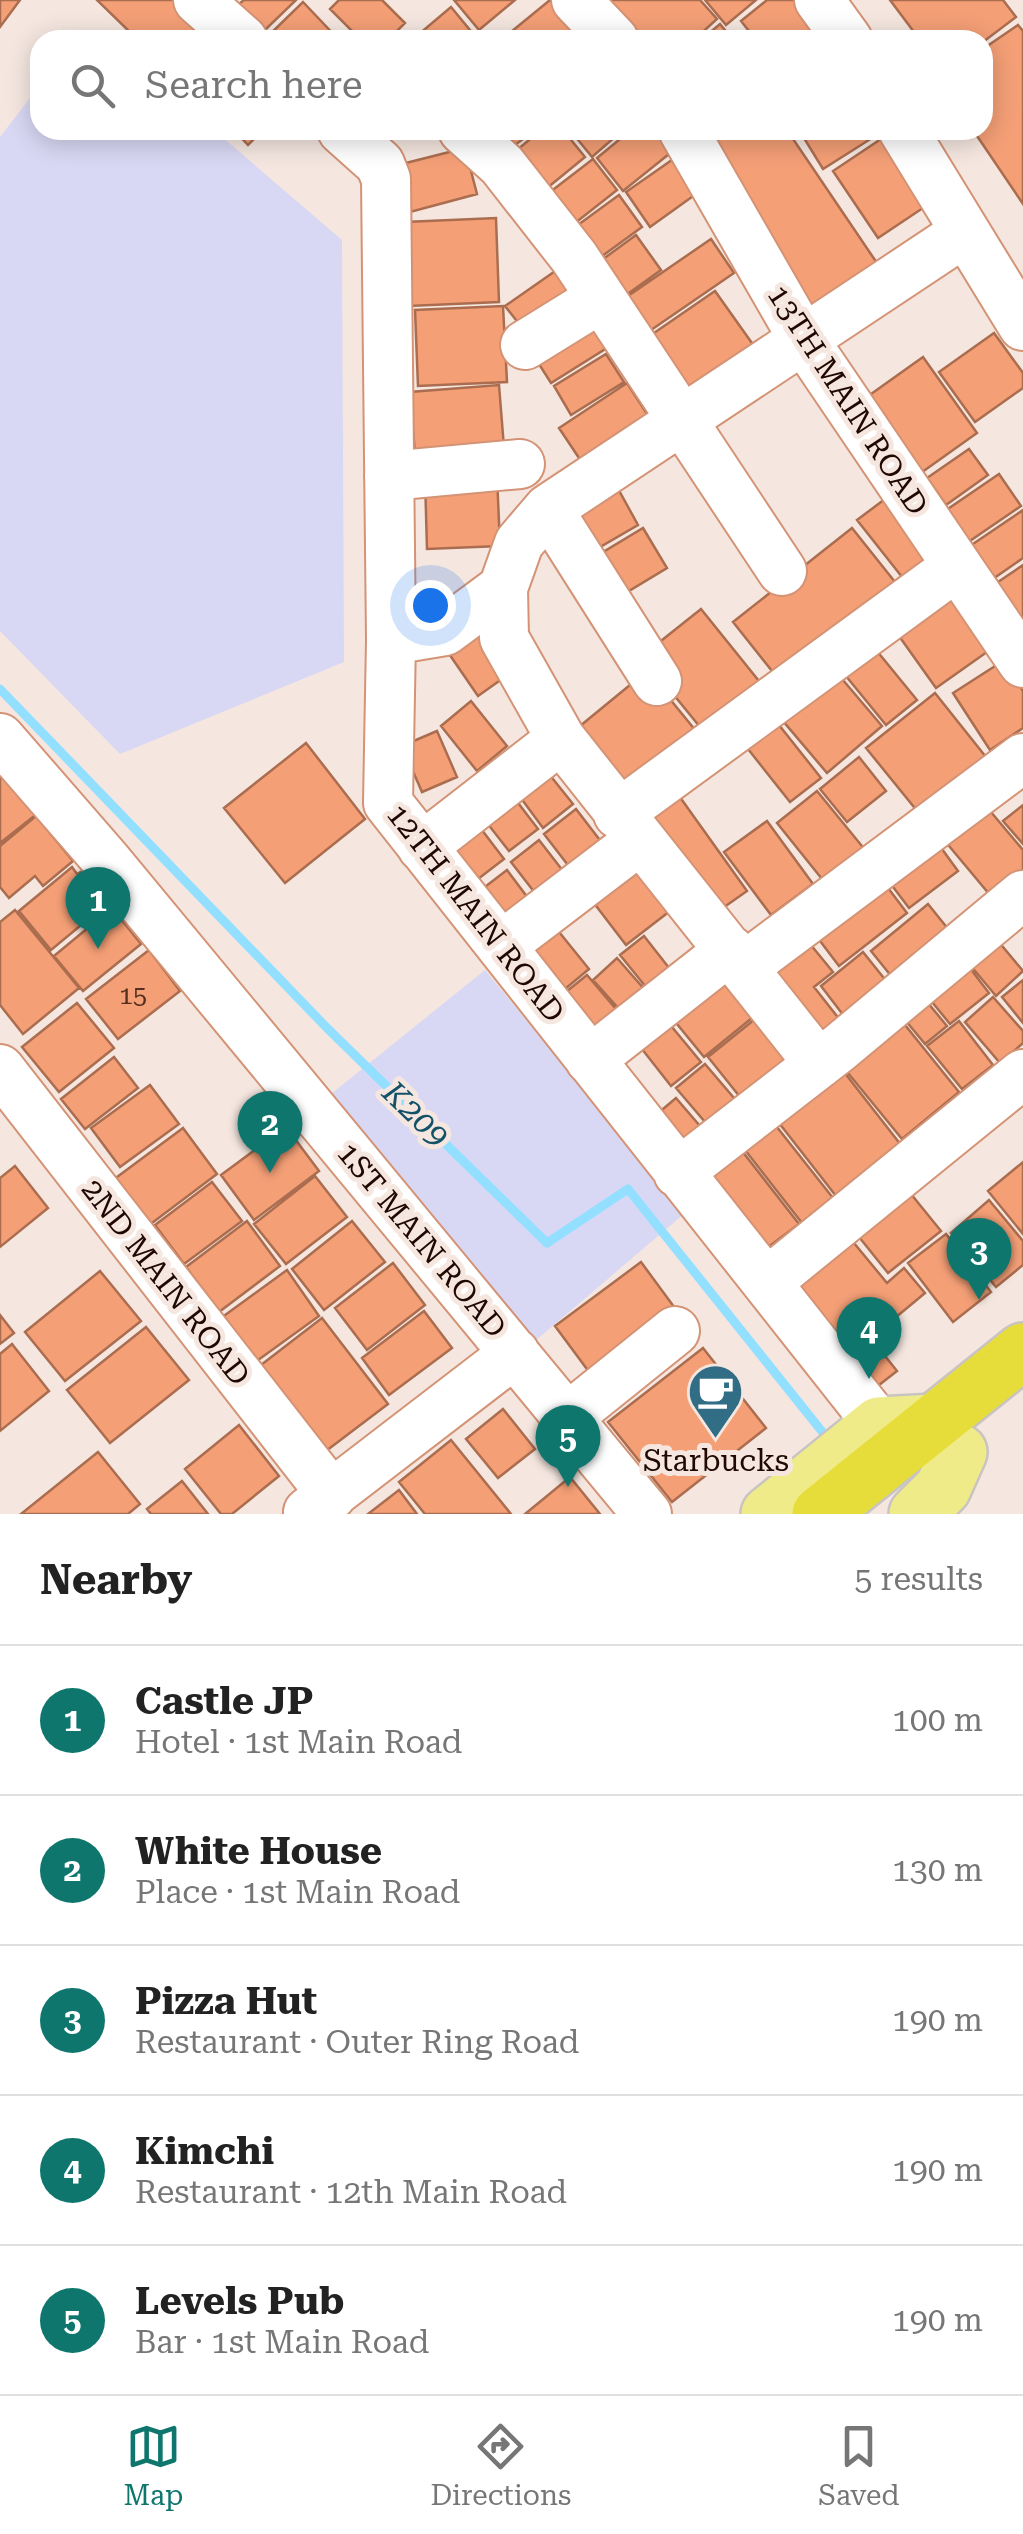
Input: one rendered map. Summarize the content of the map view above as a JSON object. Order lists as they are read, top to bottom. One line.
{"streets":{"street":["13TH MAIN ROAD","12TH MAIN ROAD","1ST MAIN ROAD","2ND MAIN ROAD"]},"water":["K209"],"places":{"cafe":["Starbucks"]},"house_numbers":["15"],"page":{"search":"Search here","pins":["1","2","3","4","5"],"heading":["Nearby","5 results"],"list":[{"mark":"1","name":"Castle JP","note":"Hotel · 1st Main Road","value":"100 m"},{"mark":"2","name":"White House","note":"Place · 1st Main Road","value":"130 m"},{"mark":"3","name":"Pizza Hut","note":"Restaurant · Outer Ring Road","value":"190 m"},{"mark":"4","name":"Kimchi","note":"Restaurant · 12th Main Road","value":"190 m"},{"mark":"5","name":"Levels Pub","note":"Bar · 1st Main Road","value":"190 m"}],"nav":["Map","Directions","Saved"]}}
